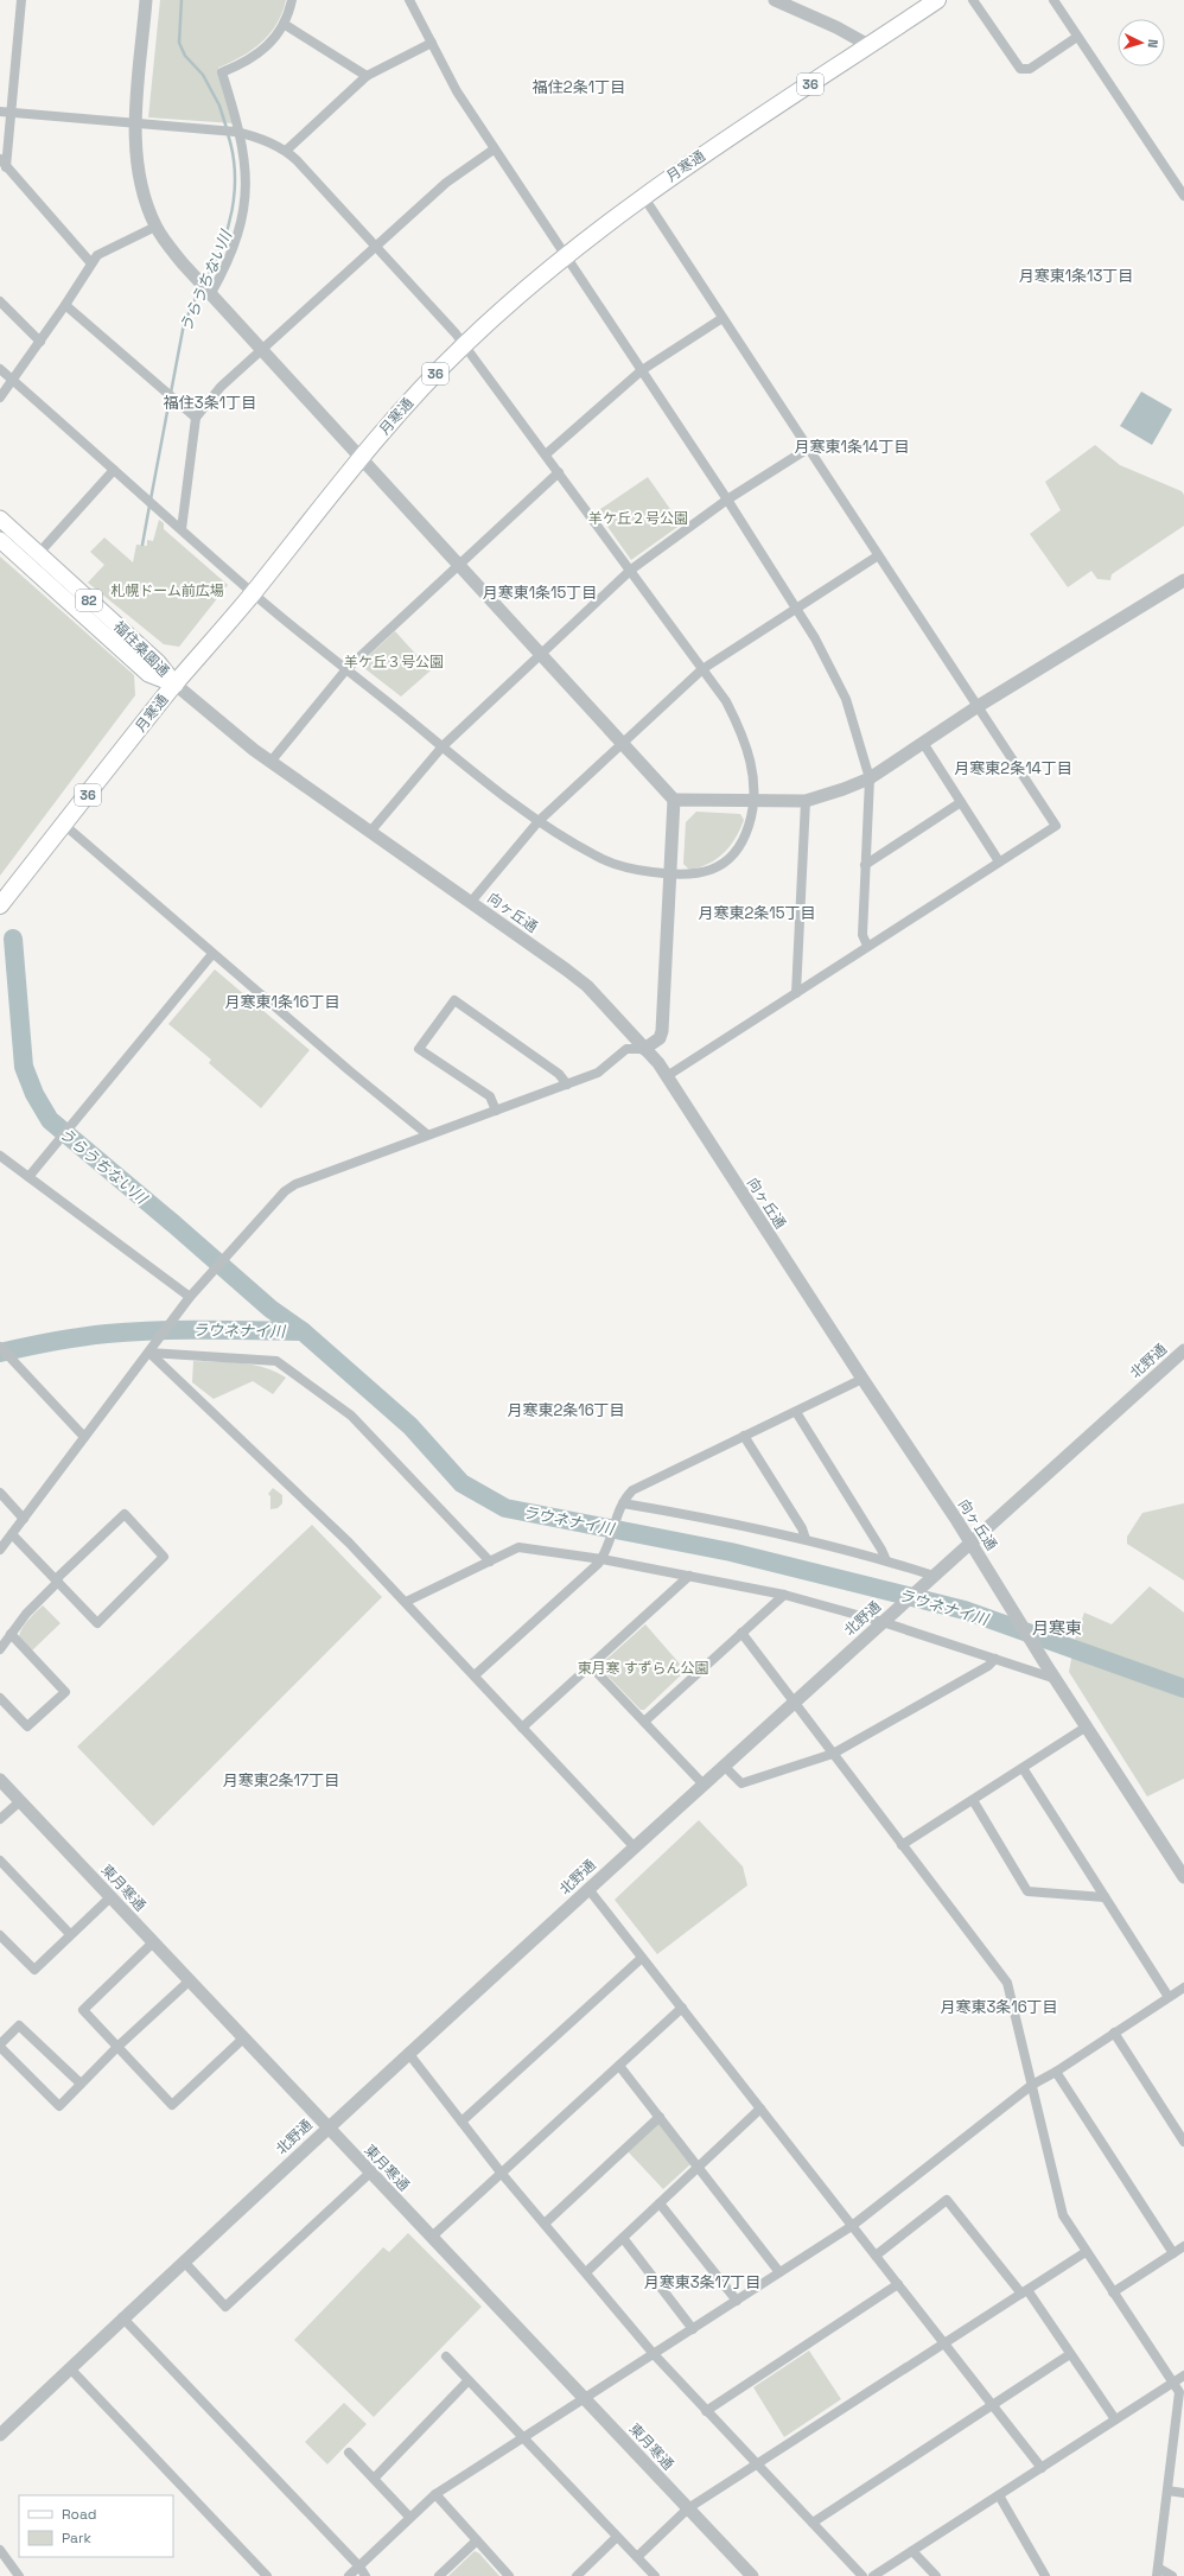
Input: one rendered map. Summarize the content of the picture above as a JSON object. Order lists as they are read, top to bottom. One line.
{"streets":{"highway":["36","月寒通"],"main road":["82","福住桑園通"],"street":["向ヶ丘通","北野通","東月寒通"]},"crossings":[["月寒通","福住桑園通"],["月寒通","向ヶ丘通"],["福住桑園通","向ヶ丘通"],["向ヶ丘通","北野通"],["北野通","東月寒通"]],"districts":["福住2条1丁目","月寒東1条13丁目","福住3条1丁目","月寒東1条14丁目","月寒東1条15丁目","月寒東2条14丁目","月寒東2条15丁目","月寒東1条16丁目","月寒東2条16丁目","月寒東","月寒東2条17丁目","月寒東3条16丁目","月寒東3条17丁目"],"water":["うらうちない川","ラウネナイ川"],"parks":["羊ケ丘２号公園","札幌ドーム前広場","羊ケ丘３号公園","東月寒 すずらん公園"],"legend":["Road","Park"],"north":"right"}
